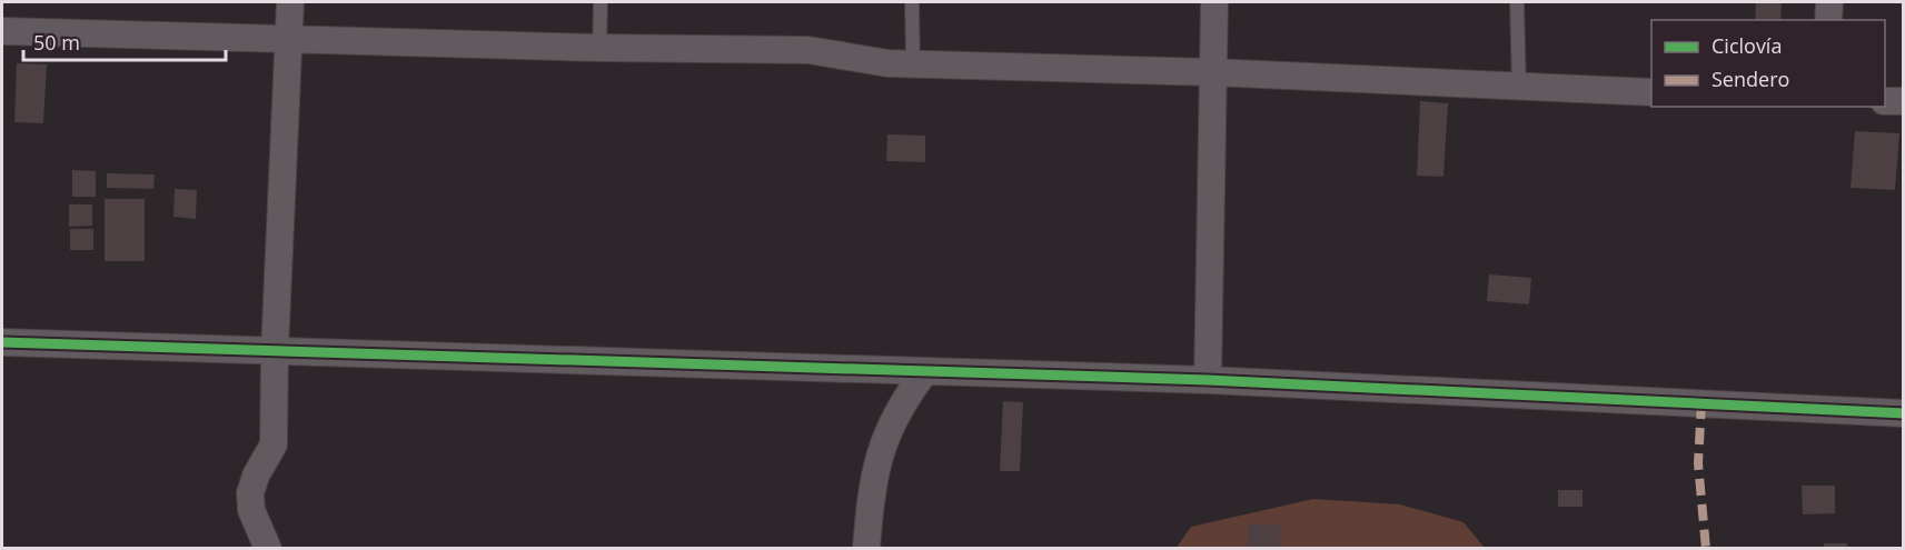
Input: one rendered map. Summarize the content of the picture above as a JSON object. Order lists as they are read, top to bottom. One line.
{"legend":["Ciclovía","Sendero"],"scale_bar":"50 m"}
